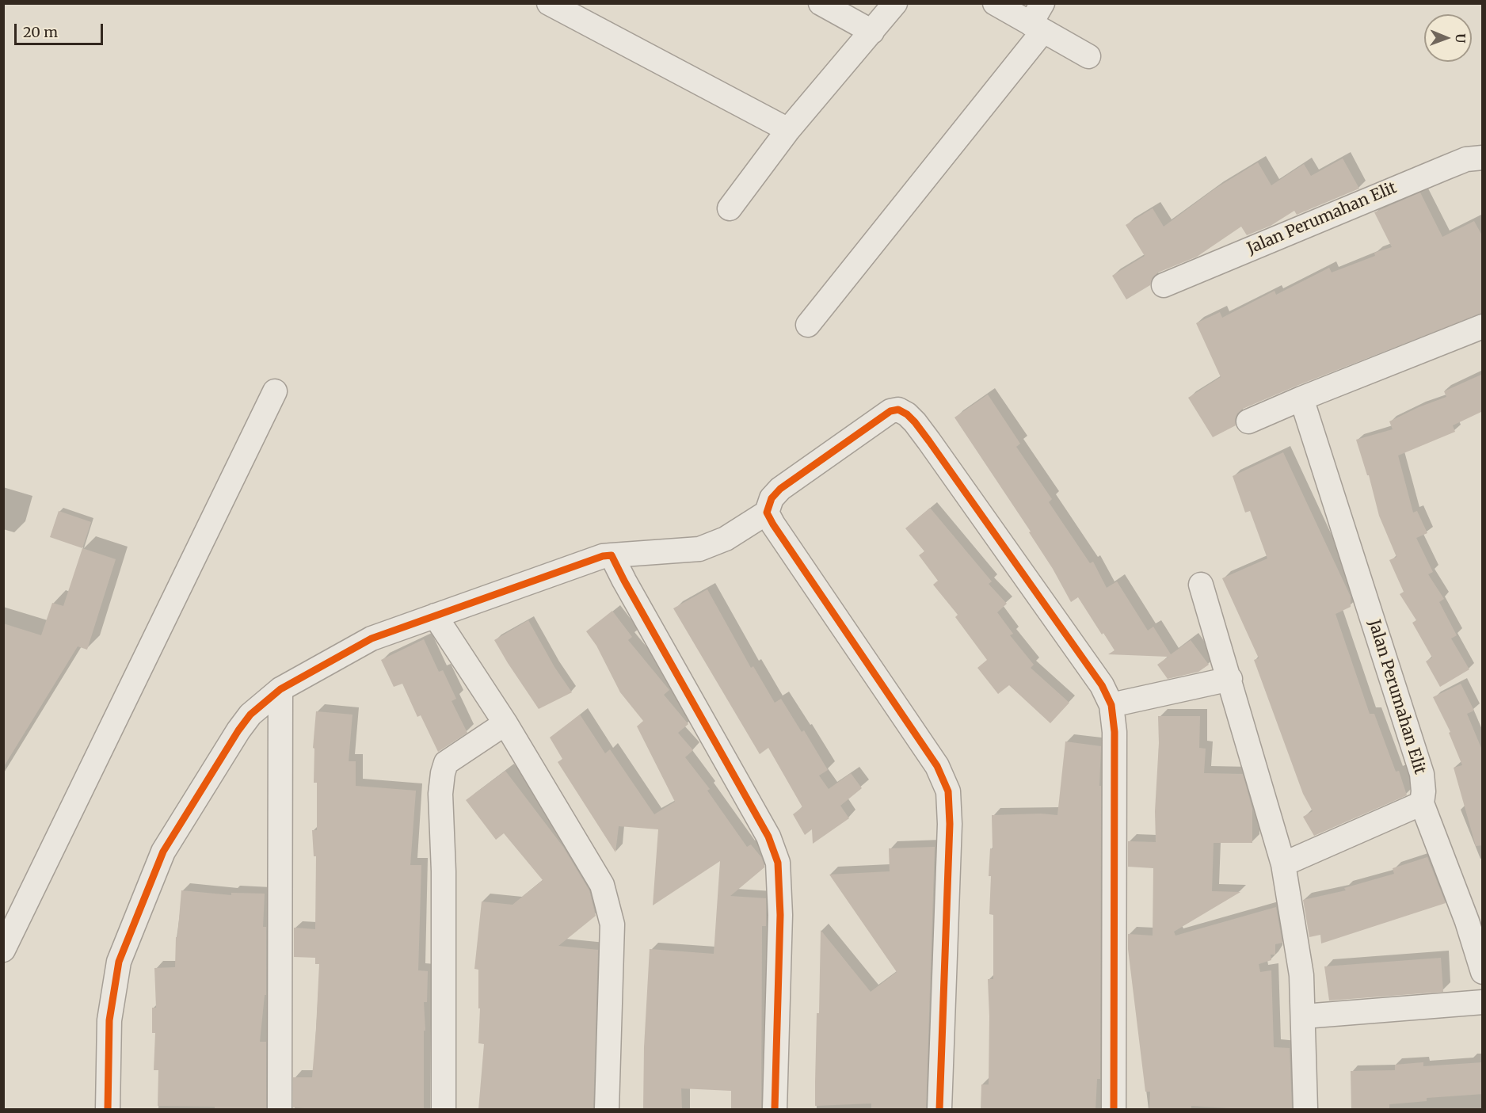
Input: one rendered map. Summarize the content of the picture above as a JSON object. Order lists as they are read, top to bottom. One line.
{"streets":{"street":["Jalan Perumahan Elit"]},"scale_bar":"20 m","north":"right"}
